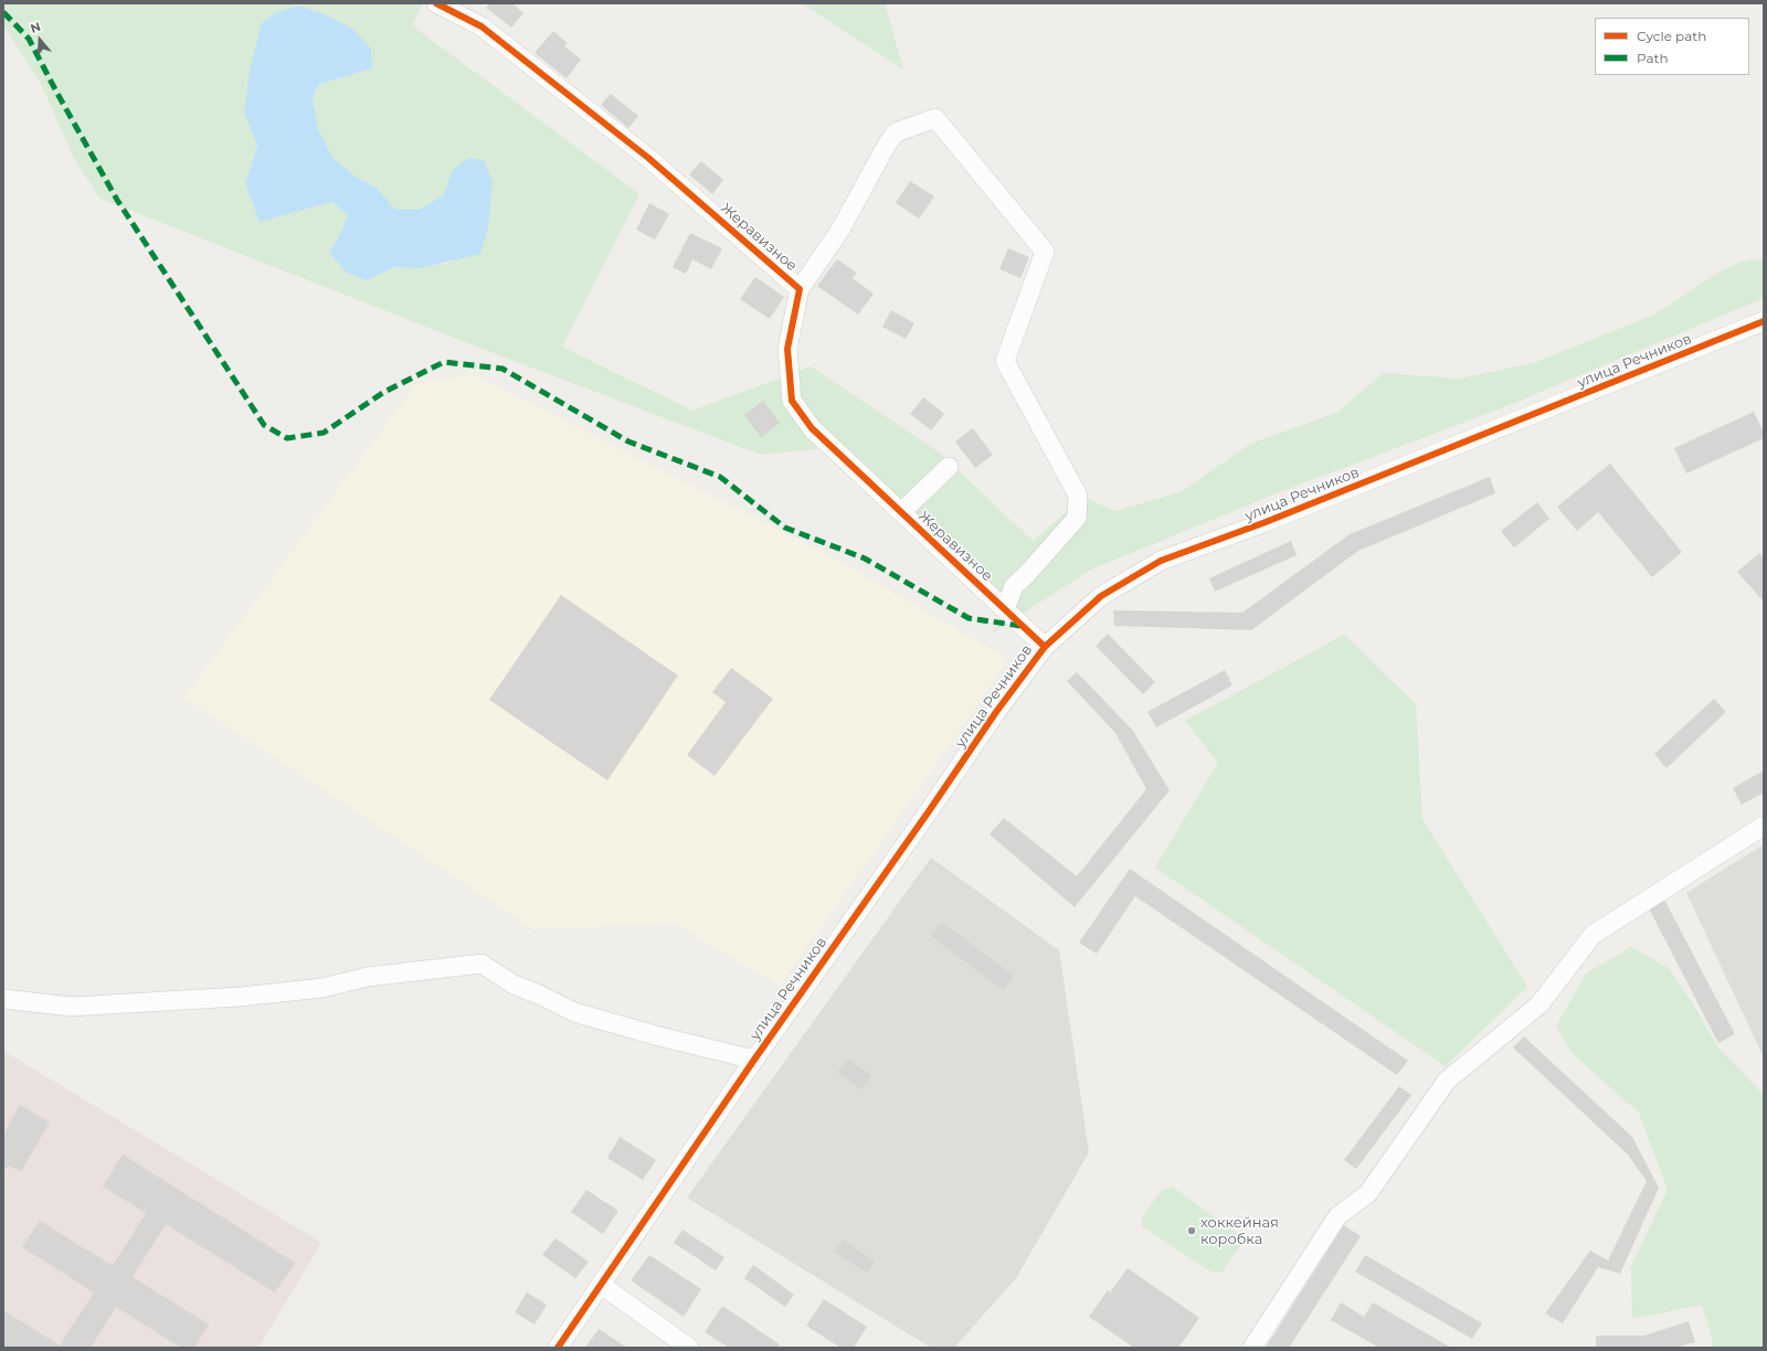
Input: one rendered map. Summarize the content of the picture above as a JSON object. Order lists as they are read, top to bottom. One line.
{"streets":{"street":["Жеравизное","улица Речников"]},"crossings":[["Жеравизное","улица Речников"]],"places":["хоккейная коробка"],"legend":["Cycle path","Path"],"north":"top"}
